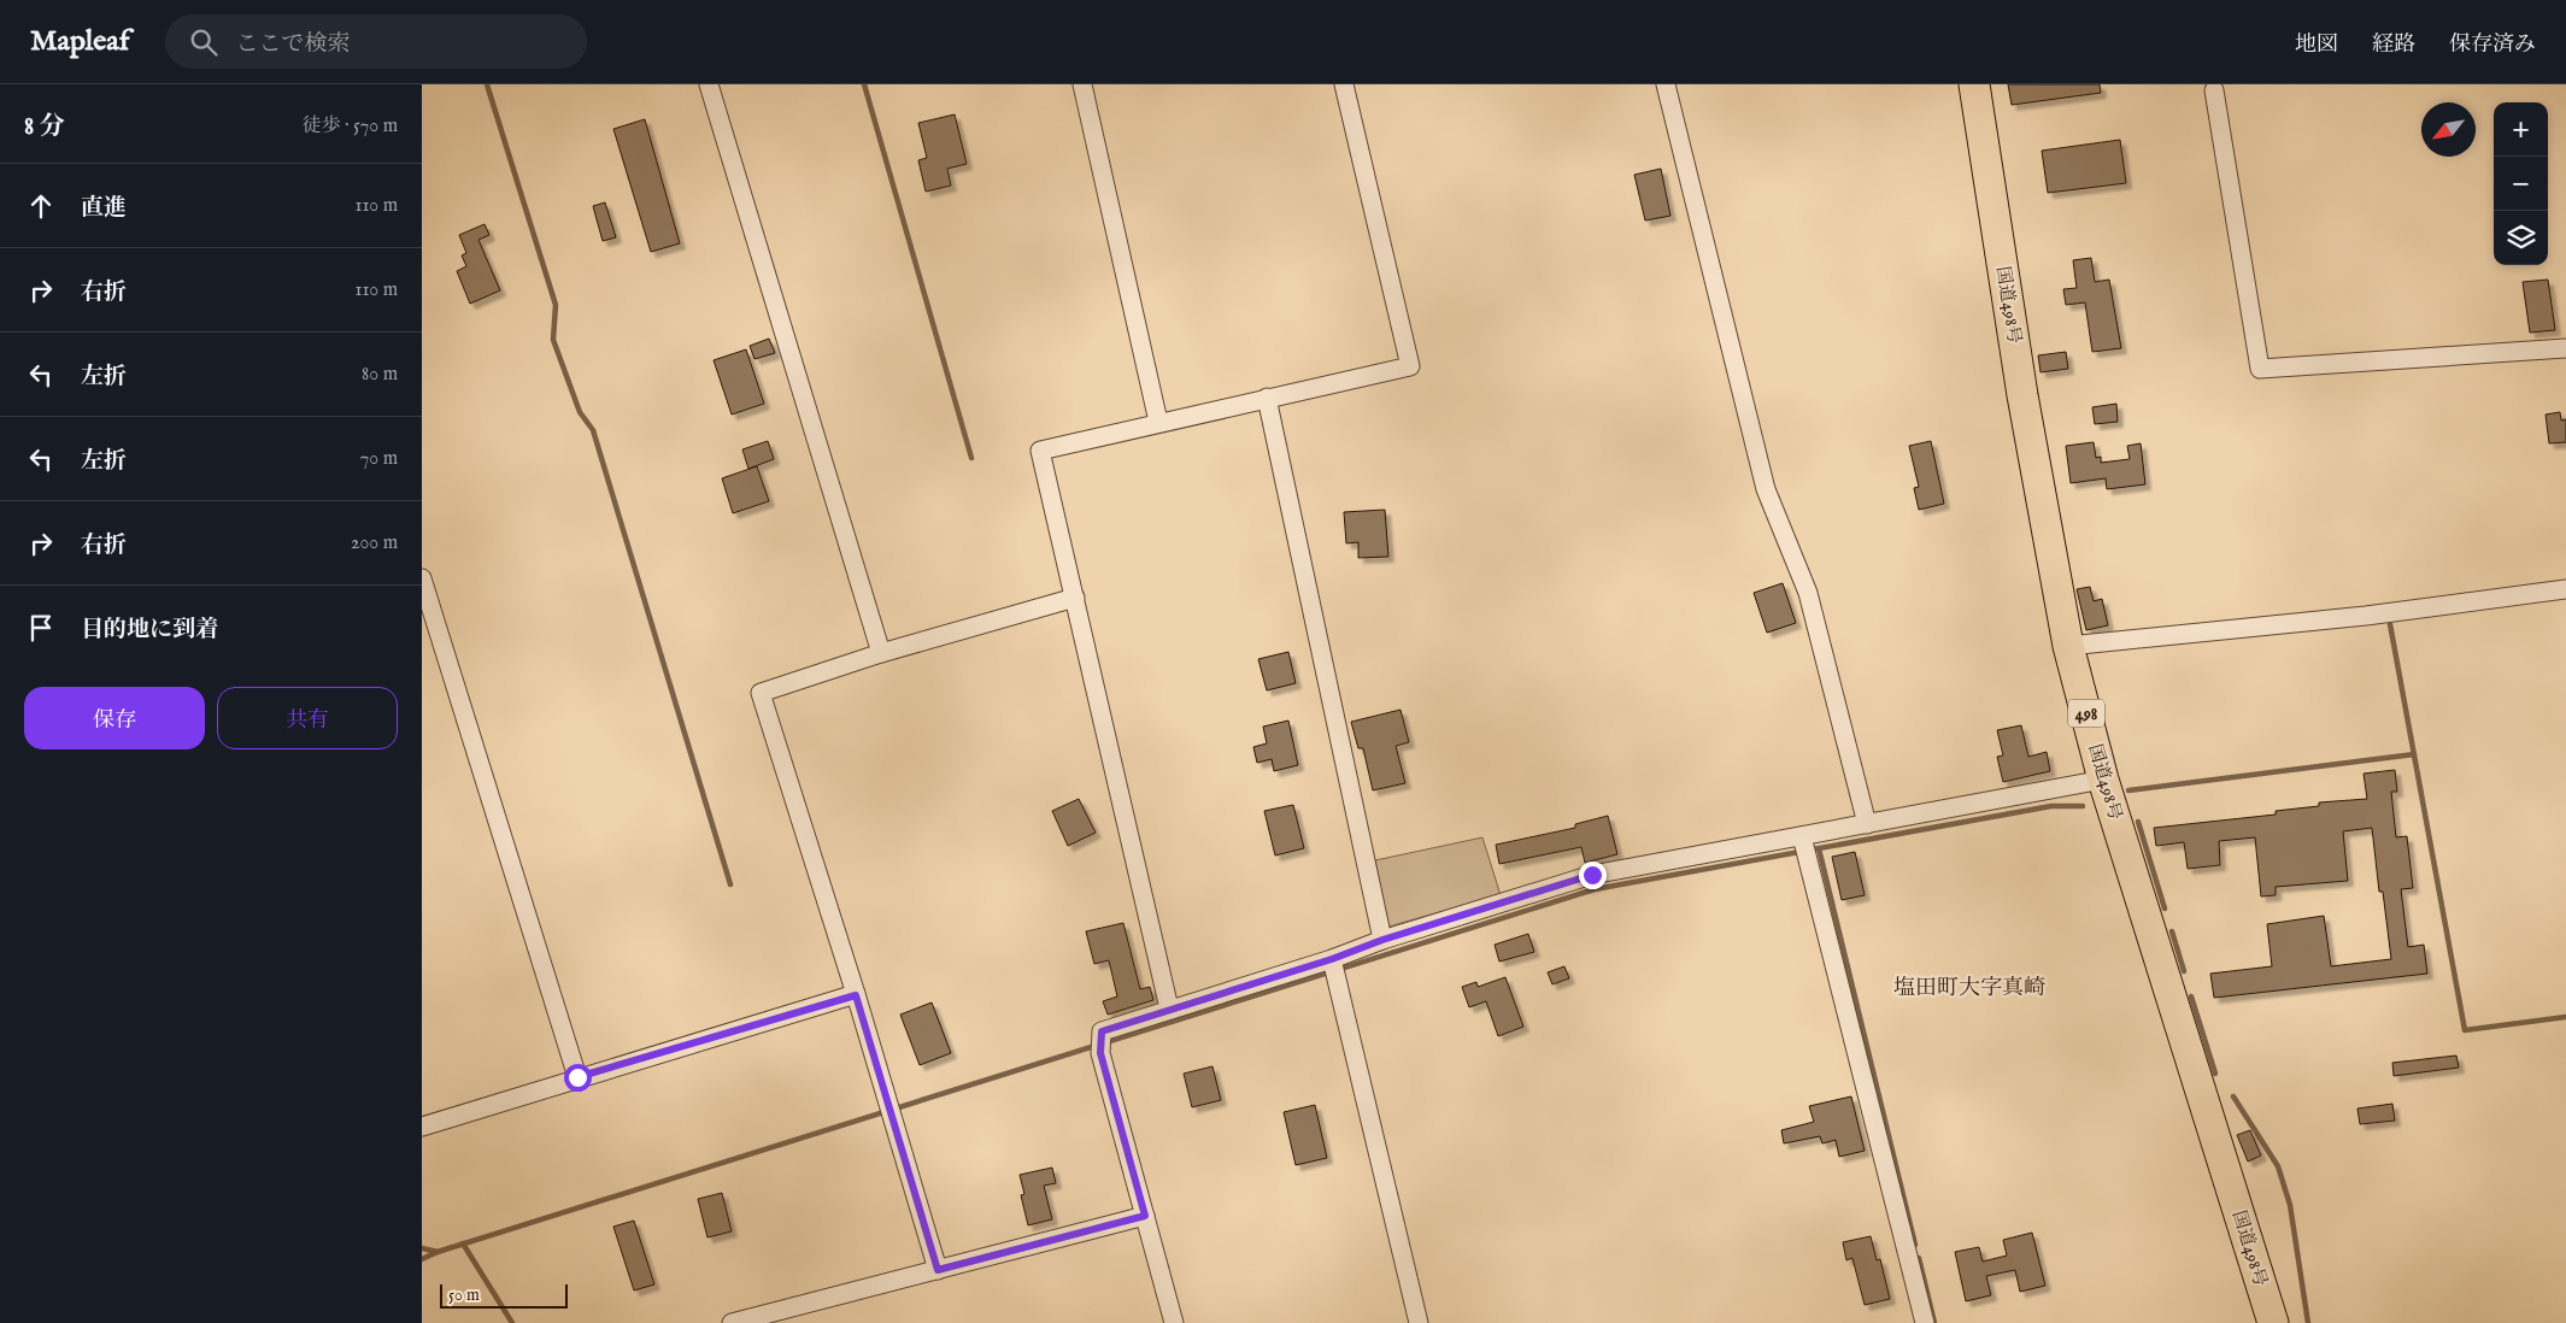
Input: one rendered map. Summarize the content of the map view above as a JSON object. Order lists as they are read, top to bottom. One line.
{"streets":{"highway":["国道498号","498"]},"districts":["塩田町大字真崎"],"scale_bar":"50 m","north":"bottom left","page":{"header":"Mapleaf","search":"ここで検索","nav":["地図","経路","保存済み"],"heading":["8 分","徒歩 · 570 m"],"map_buttons":["+","−"],"list":[["直進","110 m"],["右折","110 m"],["左折","80 m"],["左折","70 m"],["右折","200 m"],"目的地に到着"],"buttons":["保存","共有"],"scale":"50 m"}}
